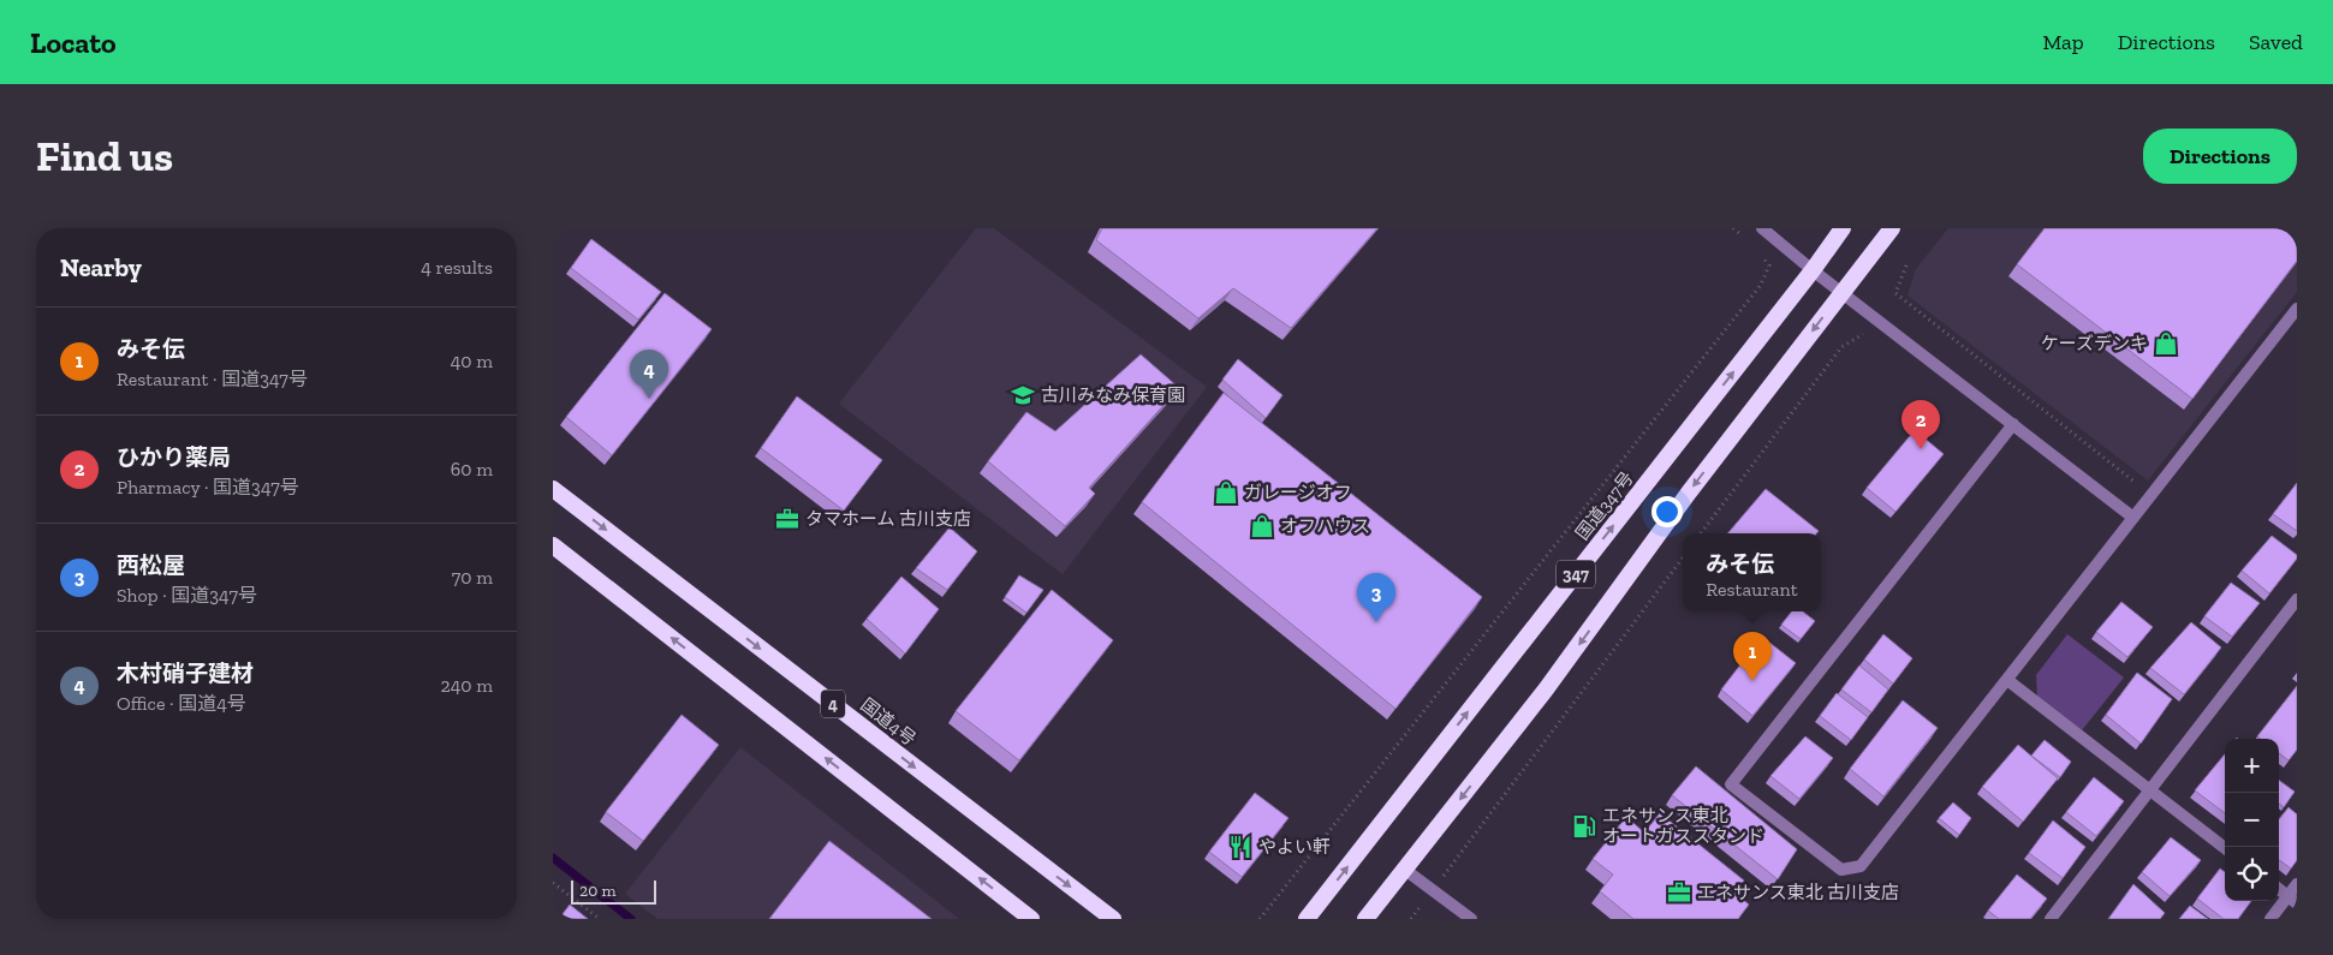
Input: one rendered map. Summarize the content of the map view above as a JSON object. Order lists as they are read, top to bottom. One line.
{"streets":{"highway":["国道347号","347","4","国道4号"]},"places":{"shop":["ケーズデンキ","ガレージオフ","オフハウス"],"school or university":["古川みなみ保育園"],"office":["タマホーム 古川支店","エネサンス東北 古川支店"],"fuel station":["エネサンス東北 オートガススタンド"],"restaurant":["やよい軒"]},"scale_bar":"20 m","page":{"header":"Locato","nav":["Map","Directions","Saved"],"buttons":"Directions","title":"Find us","heading":["Nearby","4 results"],"list":[{"mark":"1","name":"みそ伝","note":"Restaurant · 国道347号","value":"40 m"},{"mark":"2","name":"ひかり薬局","note":"Pharmacy · 国道347号","value":"60 m"},{"mark":"3","name":"西松屋","note":"Shop · 国道347号","value":"70 m"},{"mark":"4","name":"木村硝子建材","note":"Office · 国道4号","value":"240 m"}],"pins":["4","2","3","1"],"popup":["みそ伝","Restaurant"],"map_buttons":["+","−"],"scale":"20 m"}}
